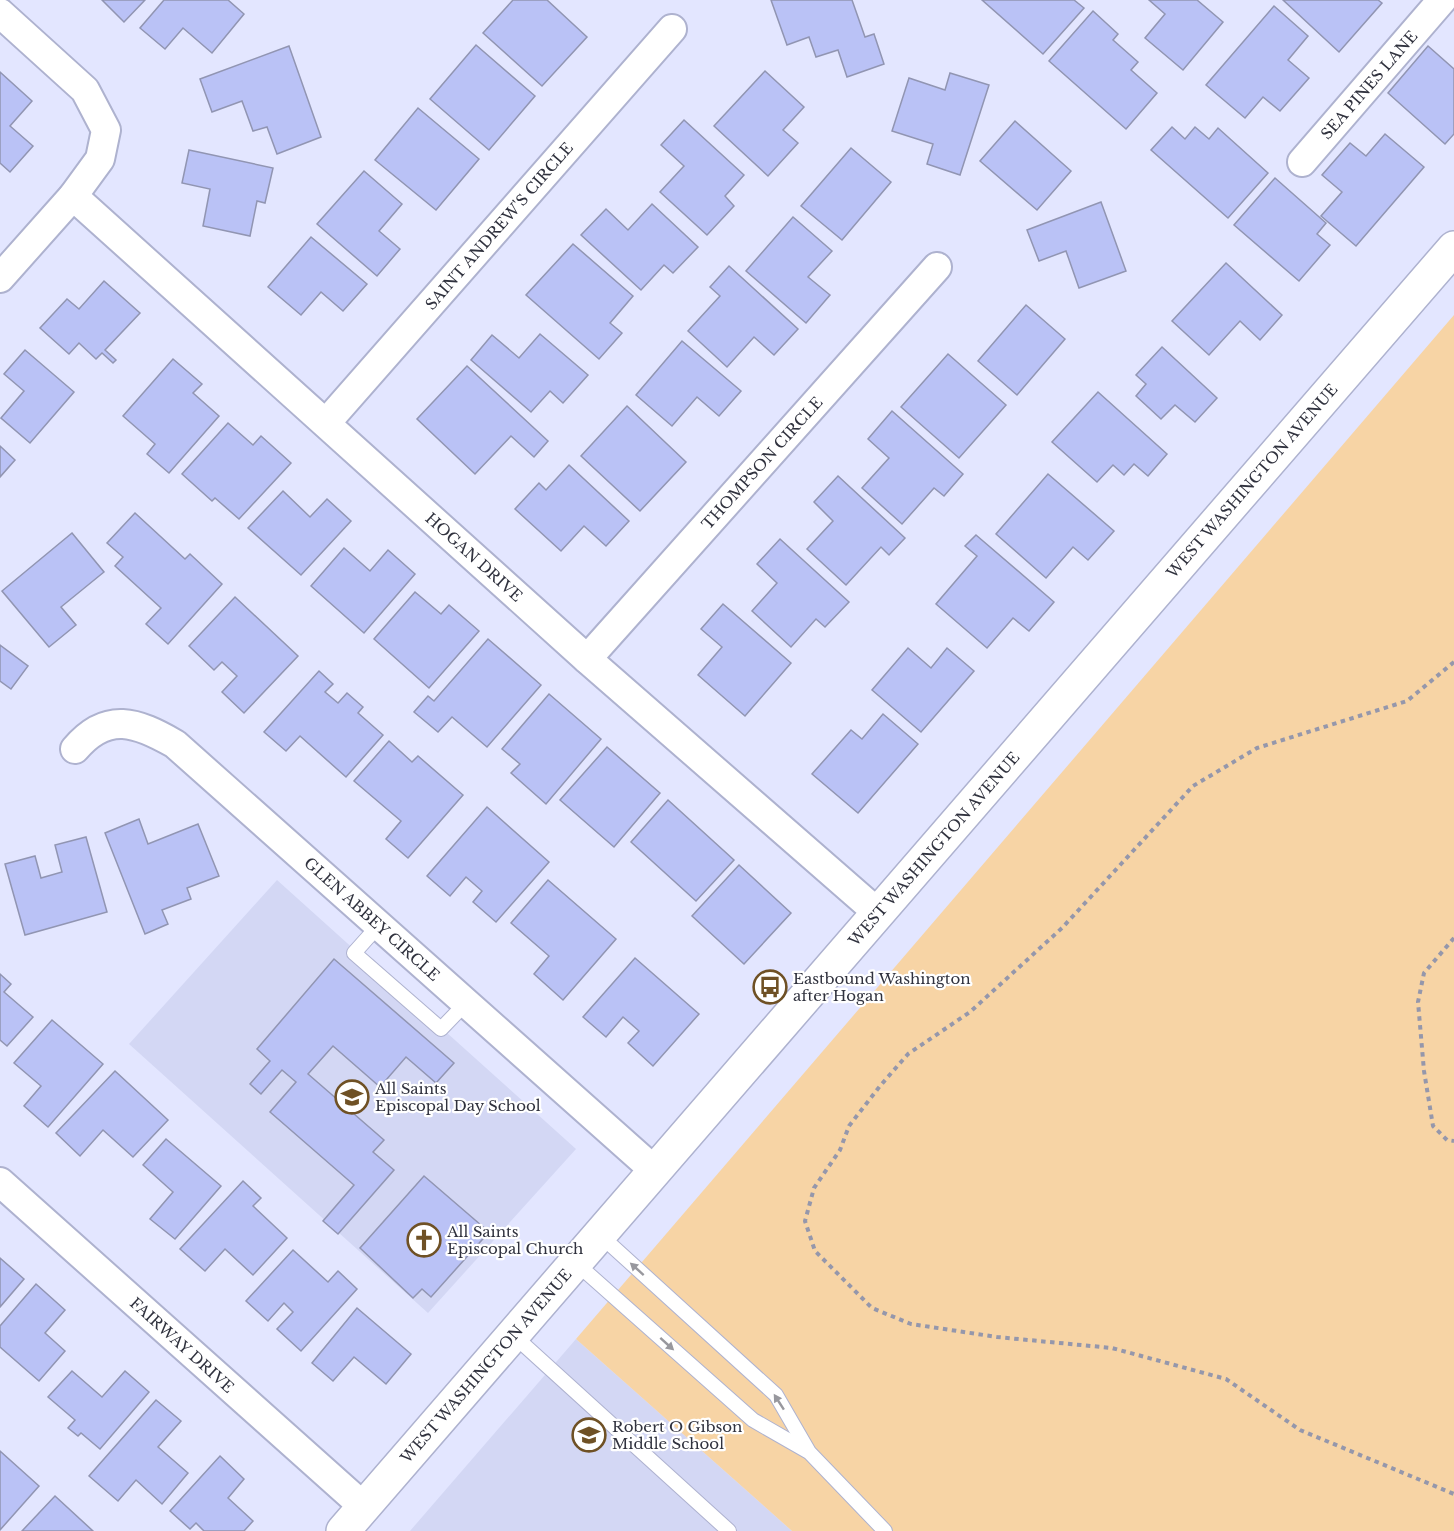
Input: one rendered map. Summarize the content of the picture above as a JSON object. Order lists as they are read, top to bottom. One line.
{"streets":{"main road":["WEST WASHINGTON AVENUE"],"street":["SEA PINES LANE","SAINT ANDREW'S CIRCLE","THOMPSON CIRCLE","HOGAN DRIVE","GLEN ABBEY CIRCLE","FAIRWAY DRIVE"]},"crossings":[["SAINT ANDREW'S CIRCLE","HOGAN DRIVE"],["THOMPSON CIRCLE","HOGAN DRIVE"],["WEST WASHINGTON AVENUE","HOGAN DRIVE"],["WEST WASHINGTON AVENUE","GLEN ABBEY CIRCLE"],["WEST WASHINGTON AVENUE","FAIRWAY DRIVE"]],"places":{"bus stop":["Eastbound Washington after Hogan"],"school or university":["All Saints Episcopal Day School","Robert O Gibson Middle School"],"church":["All Saints Episcopal Church"]}}
